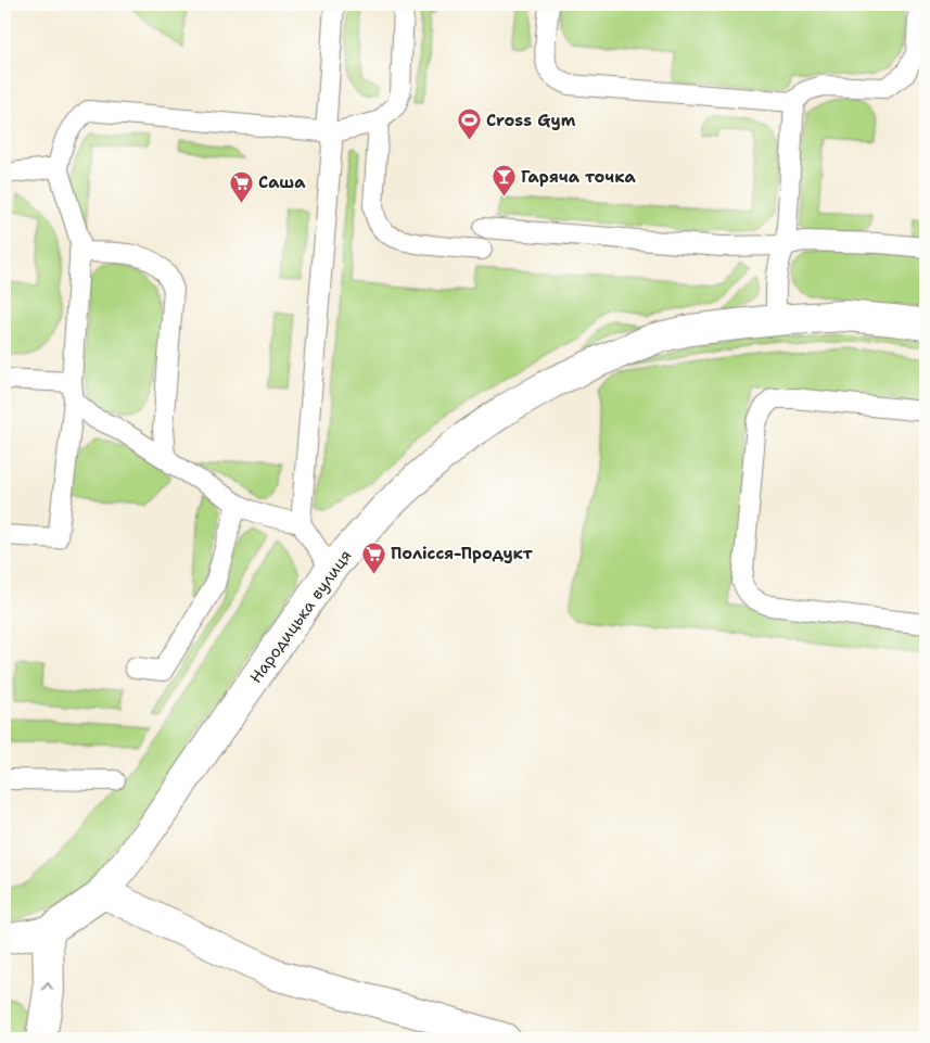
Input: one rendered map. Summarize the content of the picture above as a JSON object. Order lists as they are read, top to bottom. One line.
{"streets":{"street":["Народицька вулиця"]},"places":{"sports":["Cross Gym"],"bar":["Гаряча точка"],"supermarket":["Саша","Полісся-Продукт"]}}
